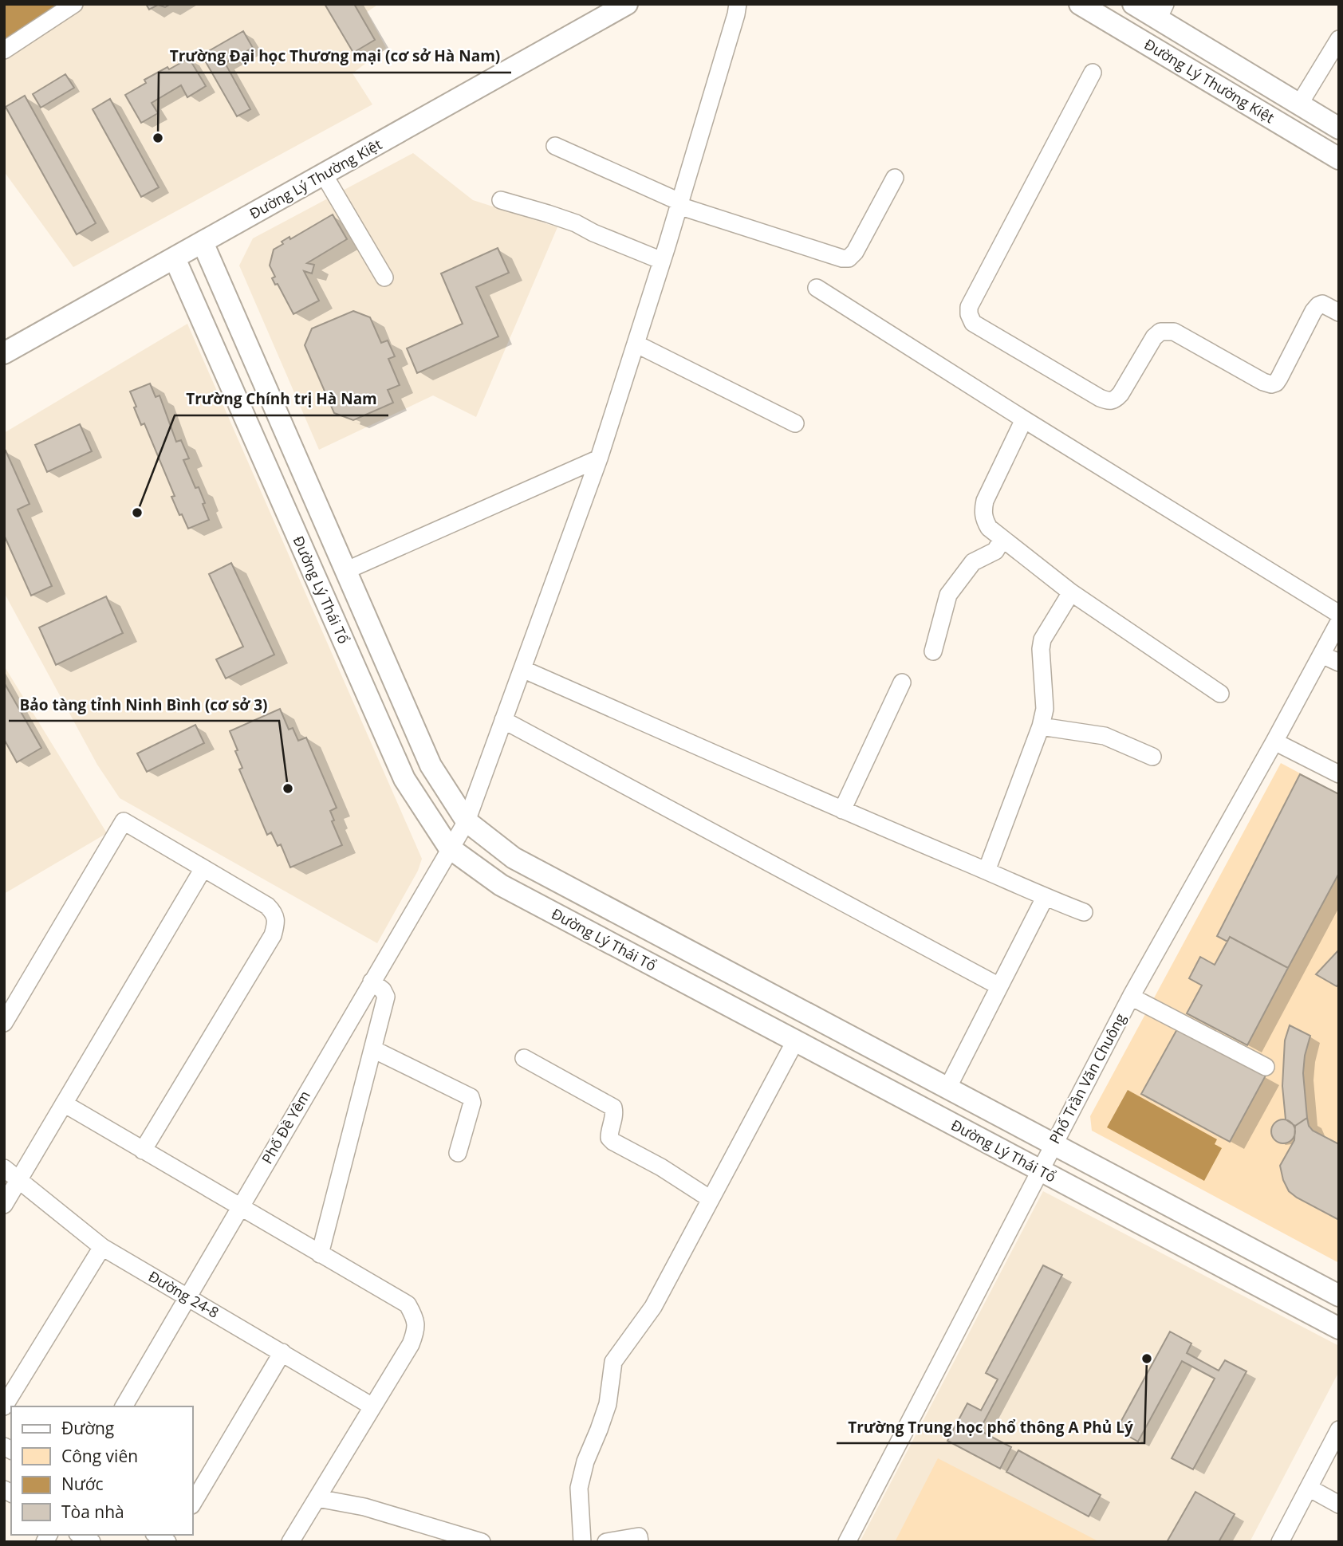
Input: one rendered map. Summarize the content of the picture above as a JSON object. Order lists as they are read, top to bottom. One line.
{"streets":{"main road":["Đường Lý Thường Kiệt","Đường Lý Thái Tổ"],"street":["Phố Trần Văn Chuông","Phố Đề Yêm","Đường 24-8"]},"crossings":[["Đường Lý Thường Kiệt","Đường Lý Thái Tổ"],["Đường Lý Thái Tổ","Phố Trần Văn Chuông"],["Đường Lý Thái Tổ","Phố Đề Yêm"],["Phố Đề Yêm","Đường 24-8"]],"places":["Trường Đại học Thương mại (cơ sở Hà Nam)","Trường Chính trị Hà Nam","Bảo tàng tỉnh Ninh Bình (cơ sở 3)","Trường Trung học phổ thông A Phủ Lý"],"legend":["Đường","Công viên","Nước","Tòa nhà"]}
